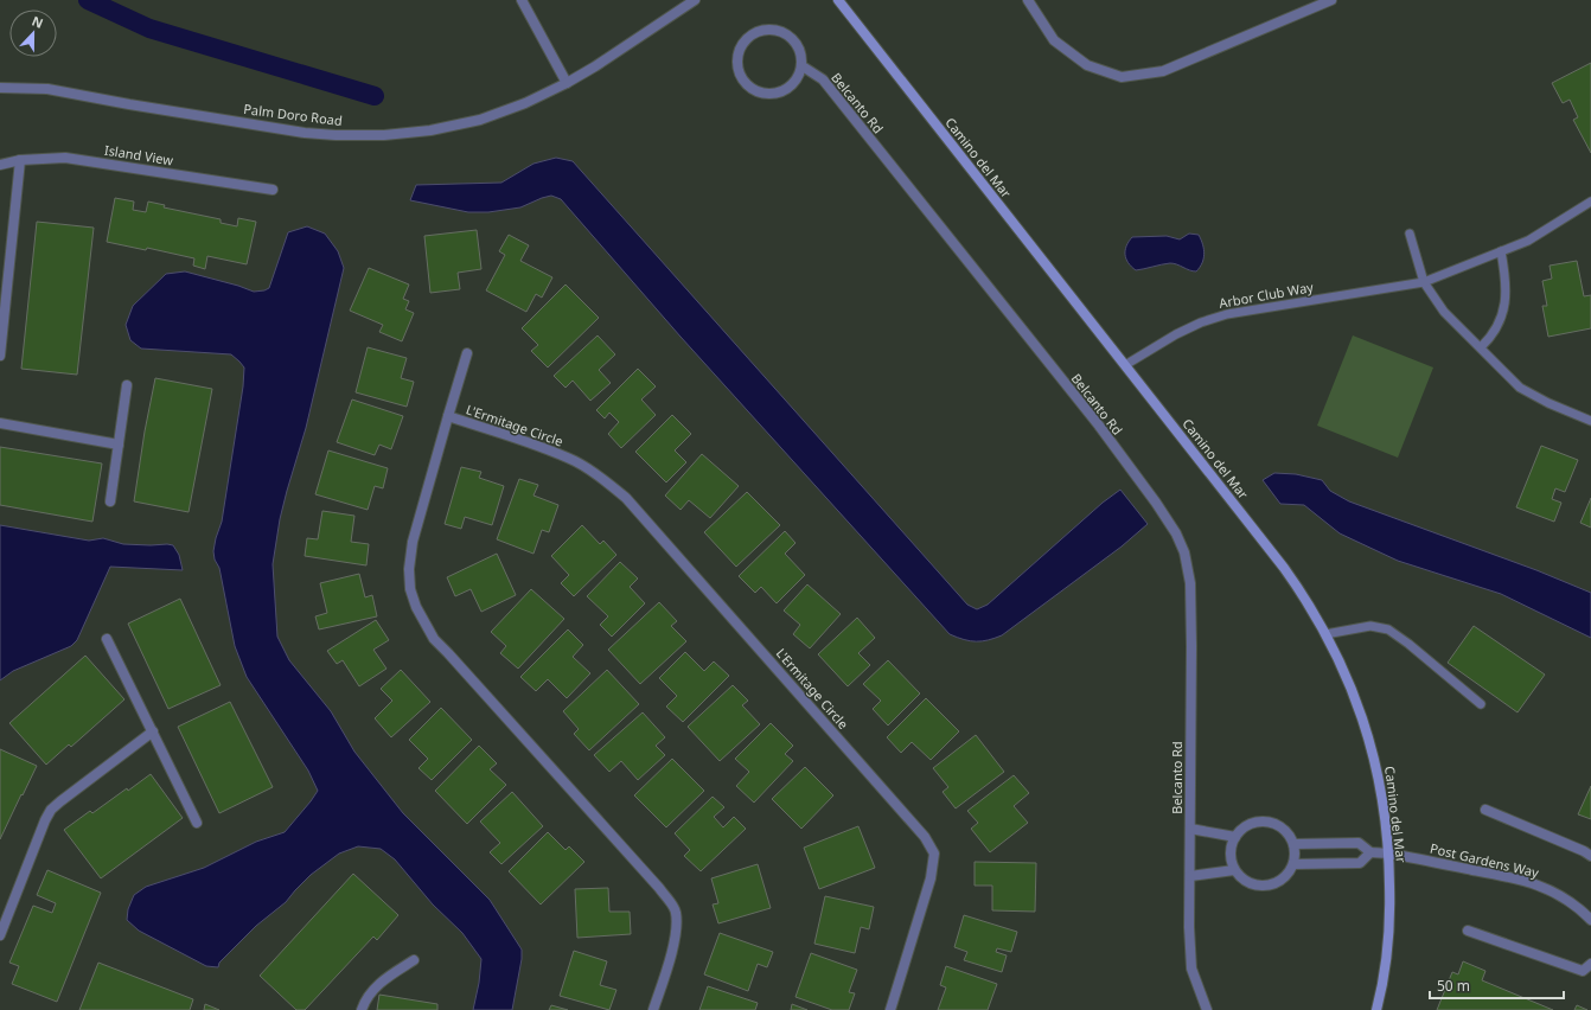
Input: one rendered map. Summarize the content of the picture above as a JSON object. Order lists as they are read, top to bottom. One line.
{"streets":{"street":["Belcanto Rd","Palm Doro Road","Island View","Camino del Mar","L'Ermitage Circle","Post Gardens Way"],"lane":["Arbor Club Way"]},"crossings":[["Camino del Mar","Arbor Club Way"],["Camino del Mar","Post Gardens Way"]],"scale_bar":"50 m","north":"top"}
